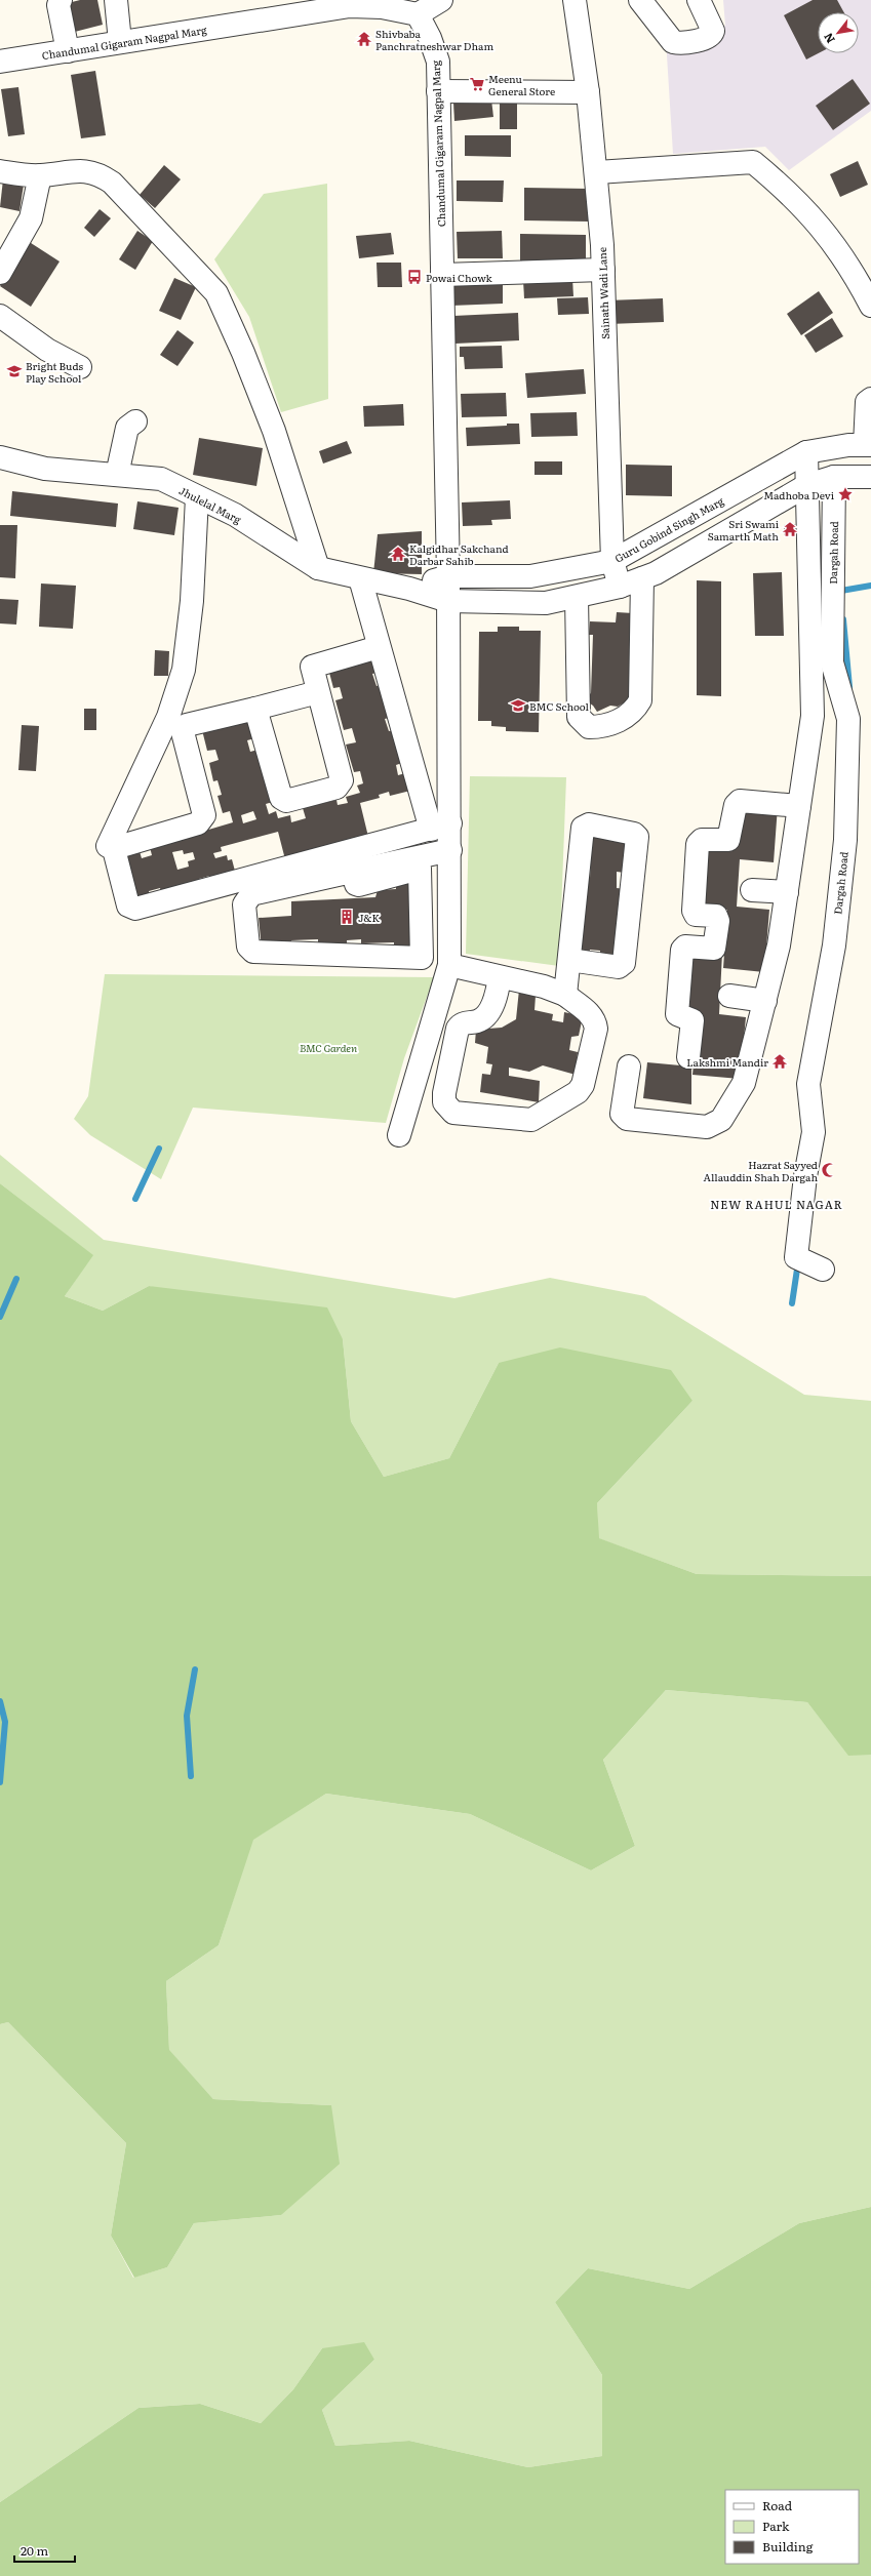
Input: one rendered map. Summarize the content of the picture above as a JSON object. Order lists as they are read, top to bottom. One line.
{"streets":{"street":["Chandumal Gigaram Nagpal Marg","Sainath Wadi Lane","Jhulelal Marg","Guru Gobind Singh Marg","Dargah Road"]},"crossings":[["Chandumal Gigaram Nagpal Marg","Guru Gobind Singh Marg"],["Sainath Wadi Lane","Guru Gobind Singh Marg"],["Jhulelal Marg","Guru Gobind Singh Marg"]],"districts":["NEW RAHUL NAGAR"],"parks":["BMC Garden"],"places":{"temple":["Shivbaba Panchratneshwar Dham","Sri Swami Samarth Math","Kalgidhar Sakchand Darbar Sahib","Lakshmi Mandir"],"supermarket":["Meenu General Store"],"bus stop":["Powai Chowk"],"school or university":["Bright Buds Play School","BMC School"],"place":["Madhoba Devi"],"building":["J&K"],"mosque":["Hazrat Sayyed Allauddin Shah Dargah"]},"legend":["Road","Park","Building"],"scale_bar":"20 m","north":"bottom left"}
